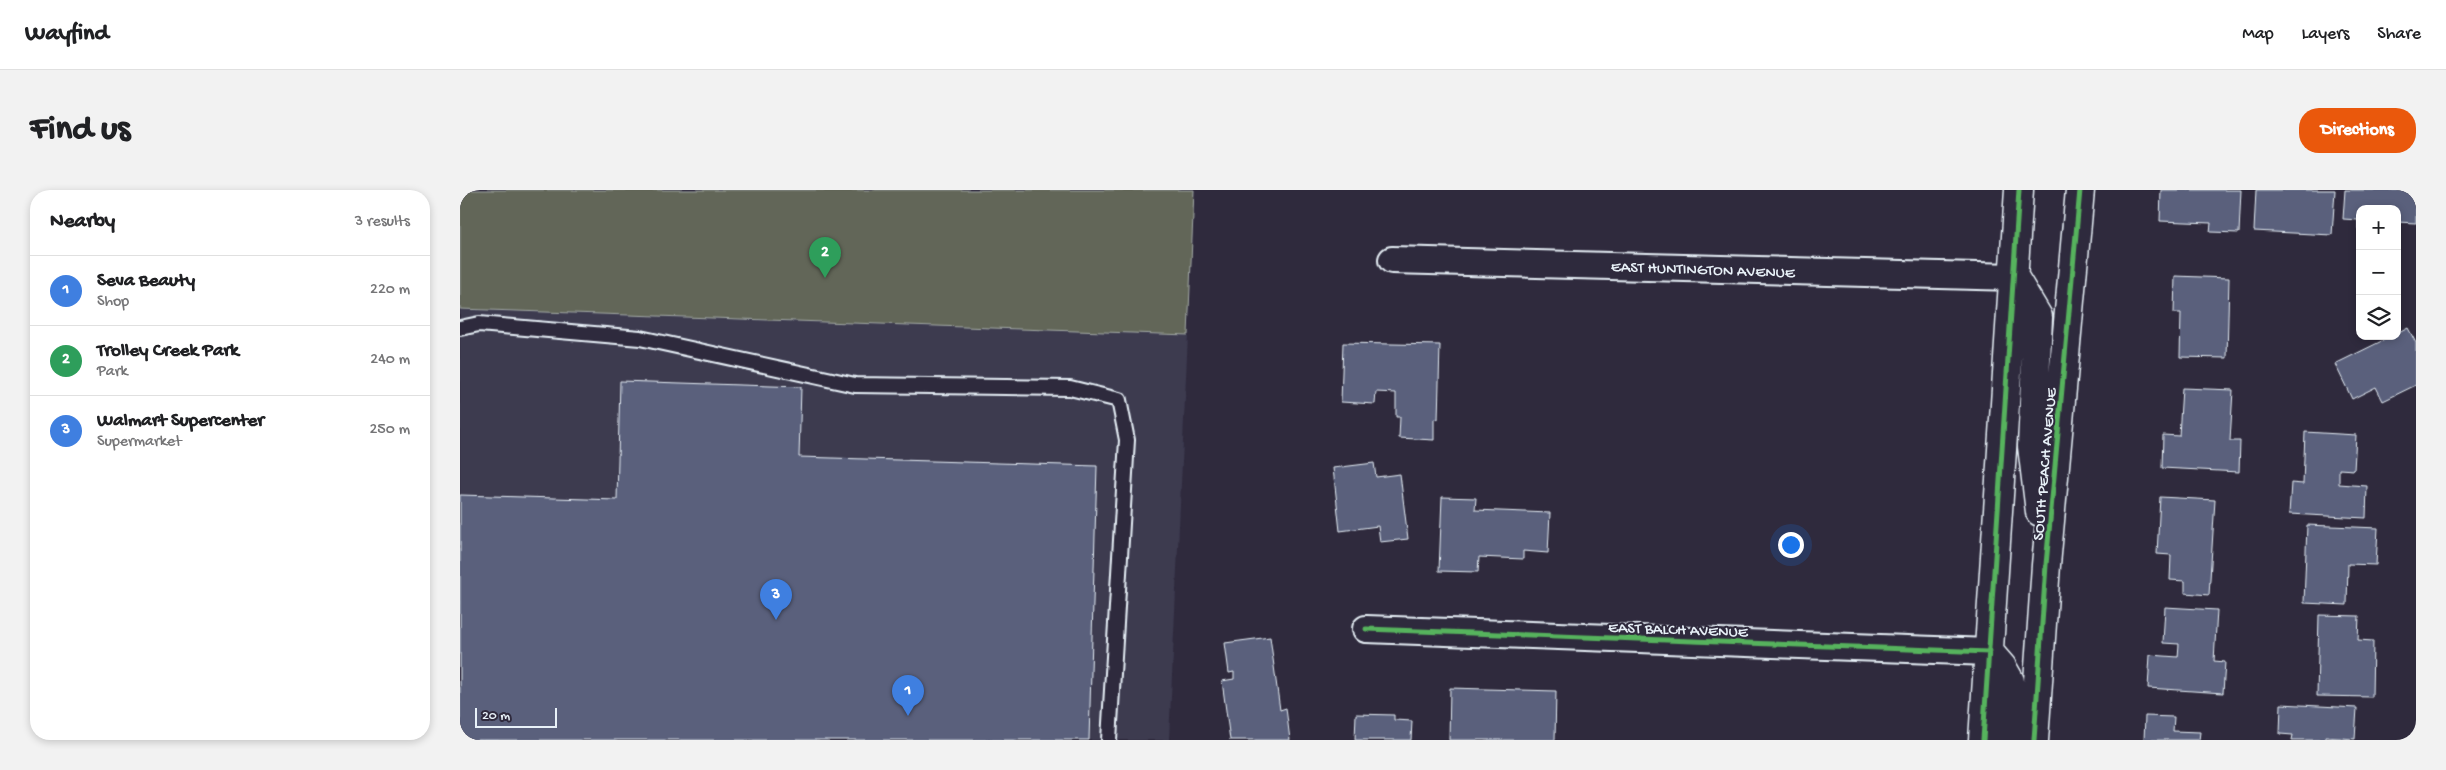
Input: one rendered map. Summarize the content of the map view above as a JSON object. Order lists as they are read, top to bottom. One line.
{"streets":{"main road":["SOUTH PEACH AVENUE"],"street":["EAST HUNTINGTON AVENUE","EAST BALCH AVENUE"]},"scale_bar":"20 m","page":{"header":"Wayfind","nav":["Map","Layers","Share"],"buttons":"Directions","title":"Find us","heading":["Nearby","3 results"],"map_buttons":["+","−"],"pins":["2","3","1"],"list":[{"mark":"1","name":"Seva Beauty","note":"Shop","value":"220 m"},{"mark":"2","name":"Trolley Creek Park","note":"Park","value":"240 m"},{"mark":"3","name":"Walmart Supercenter","note":"Supermarket","value":"250 m"}],"scale":"20 m"}}
